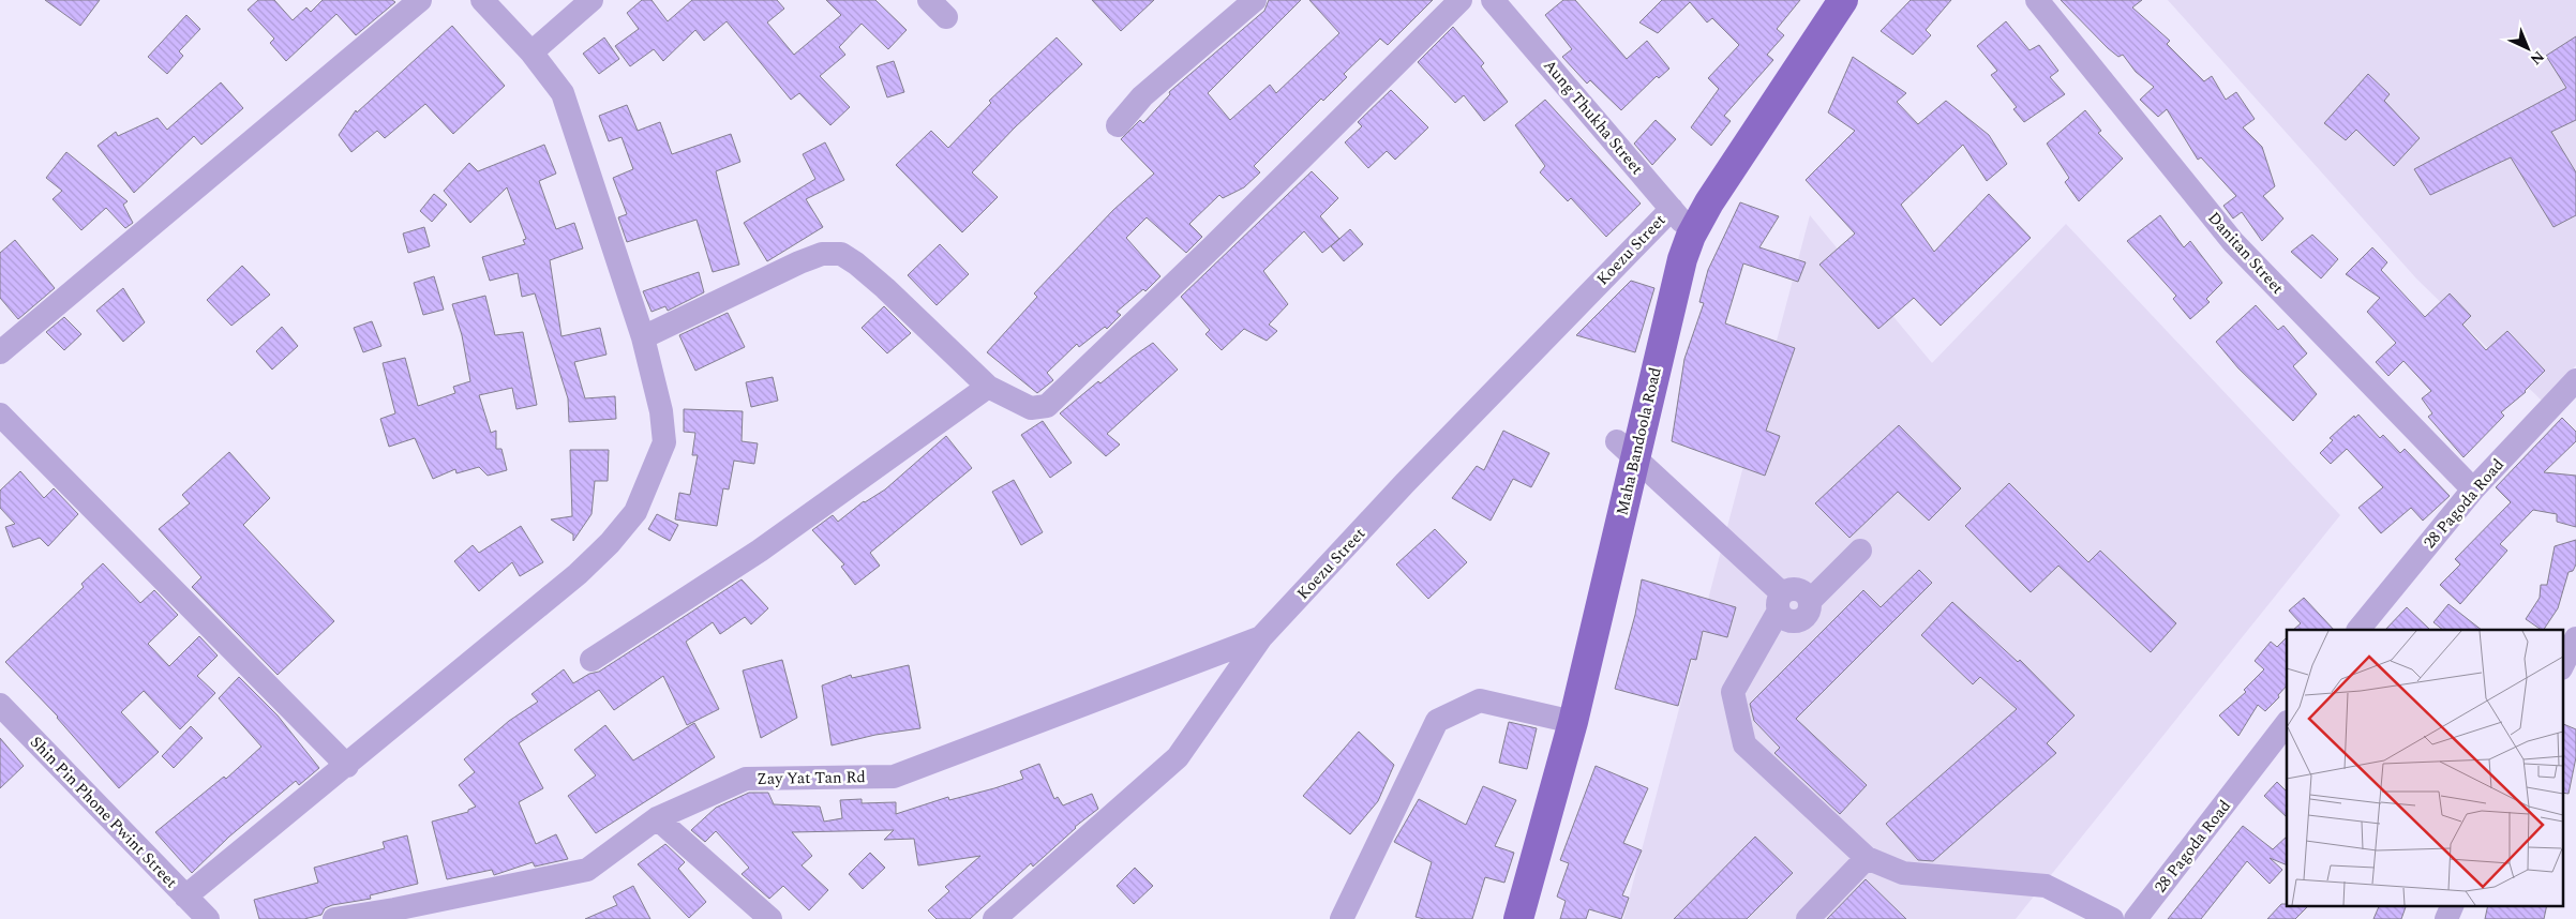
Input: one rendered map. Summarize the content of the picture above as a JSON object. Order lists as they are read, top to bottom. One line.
{"streets":{"main road":["Maha Bandoola Road"],"street":["Aung Thukha Street","Koezu Street","Danitan Street","28 Pagoda Road","Zay Yat Tan Rd","Shin Pin Phone Pwint Street"]},"crossings":[["Aung Thukha Street","Koezu Street"],["Aung Thukha Street","Maha Bandoola Road"],["Koezu Street","Maha Bandoola Road"],["Koezu Street","Zay Yat Tan Rd"],["Danitan Street","28 Pagoda Road"]],"north":"bottom right"}
